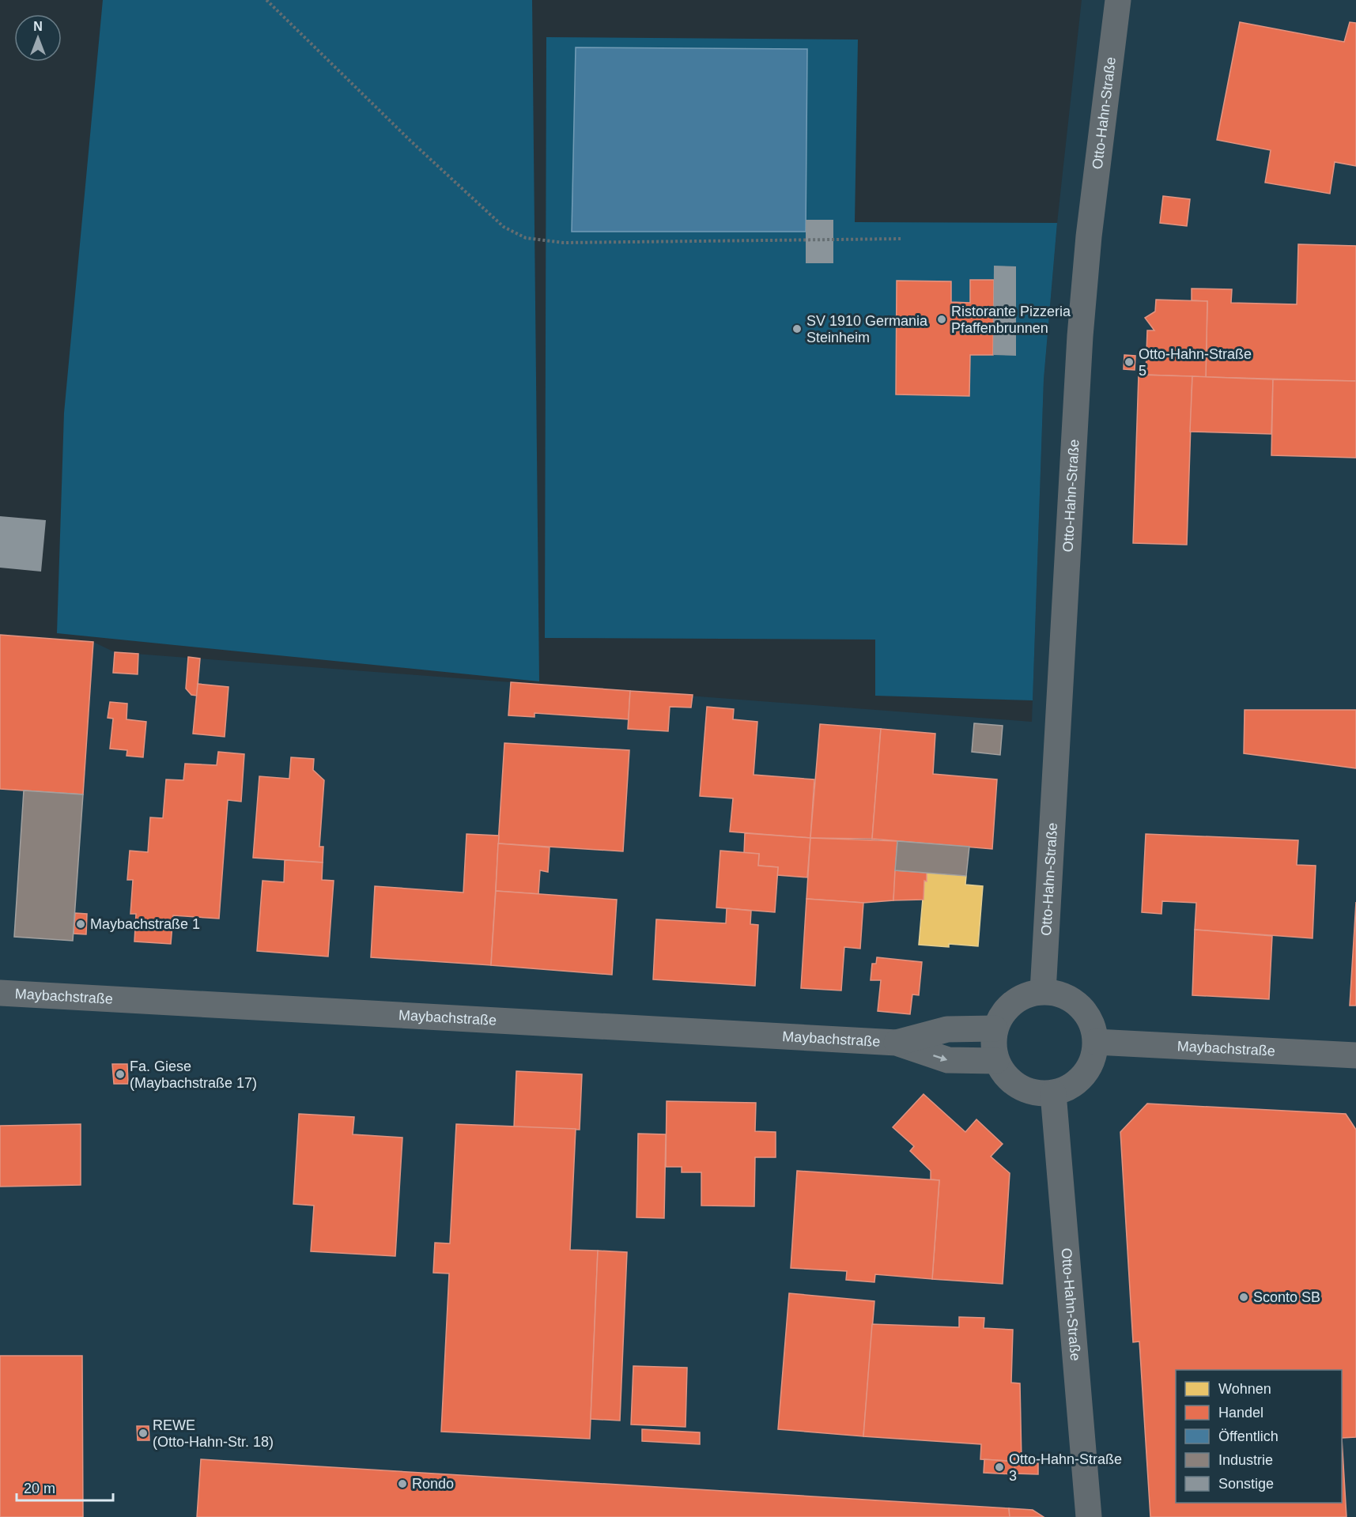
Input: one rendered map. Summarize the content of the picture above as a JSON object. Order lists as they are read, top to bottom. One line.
{"streets":{"street":["Otto-Hahn-Straße","Maybachstraße"]},"crossings":[["Otto-Hahn-Straße","Maybachstraße"]],"places":["Ristorante Pizzeria Pfaffenbrunnen","SV 1910 Germania Steinheim","Otto-Hahn-Straße 5","Maybachstraße 1","Fa. Giese (Maybachstraße 17)","Sconto SB","REWE (Otto-Hahn-Str. 18)","Otto-Hahn-Straße 3","Rondo"],"legend":["Wohnen","Handel","Öffentlich","Industrie","Sonstige"],"scale_bar":"20 m","north":"top"}
